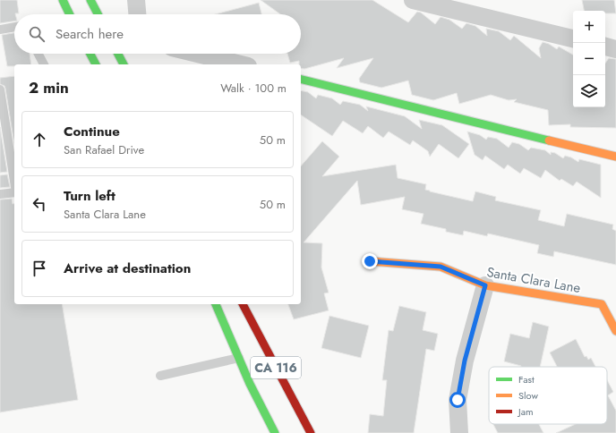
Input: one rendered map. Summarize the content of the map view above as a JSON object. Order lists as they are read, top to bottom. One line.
{"streets":{"street":["Santa Clara Lane","CA 116"]},"legend":["Fast","Slow","Jam"],"page":{"map_buttons":["+","−"],"search":"Search here","heading":["2 min","Walk · 100 m"],"list":[["Continue","San Rafael Drive","50 m"],["Turn left","Santa Clara Lane","50 m"],"Arrive at destination"]}}
